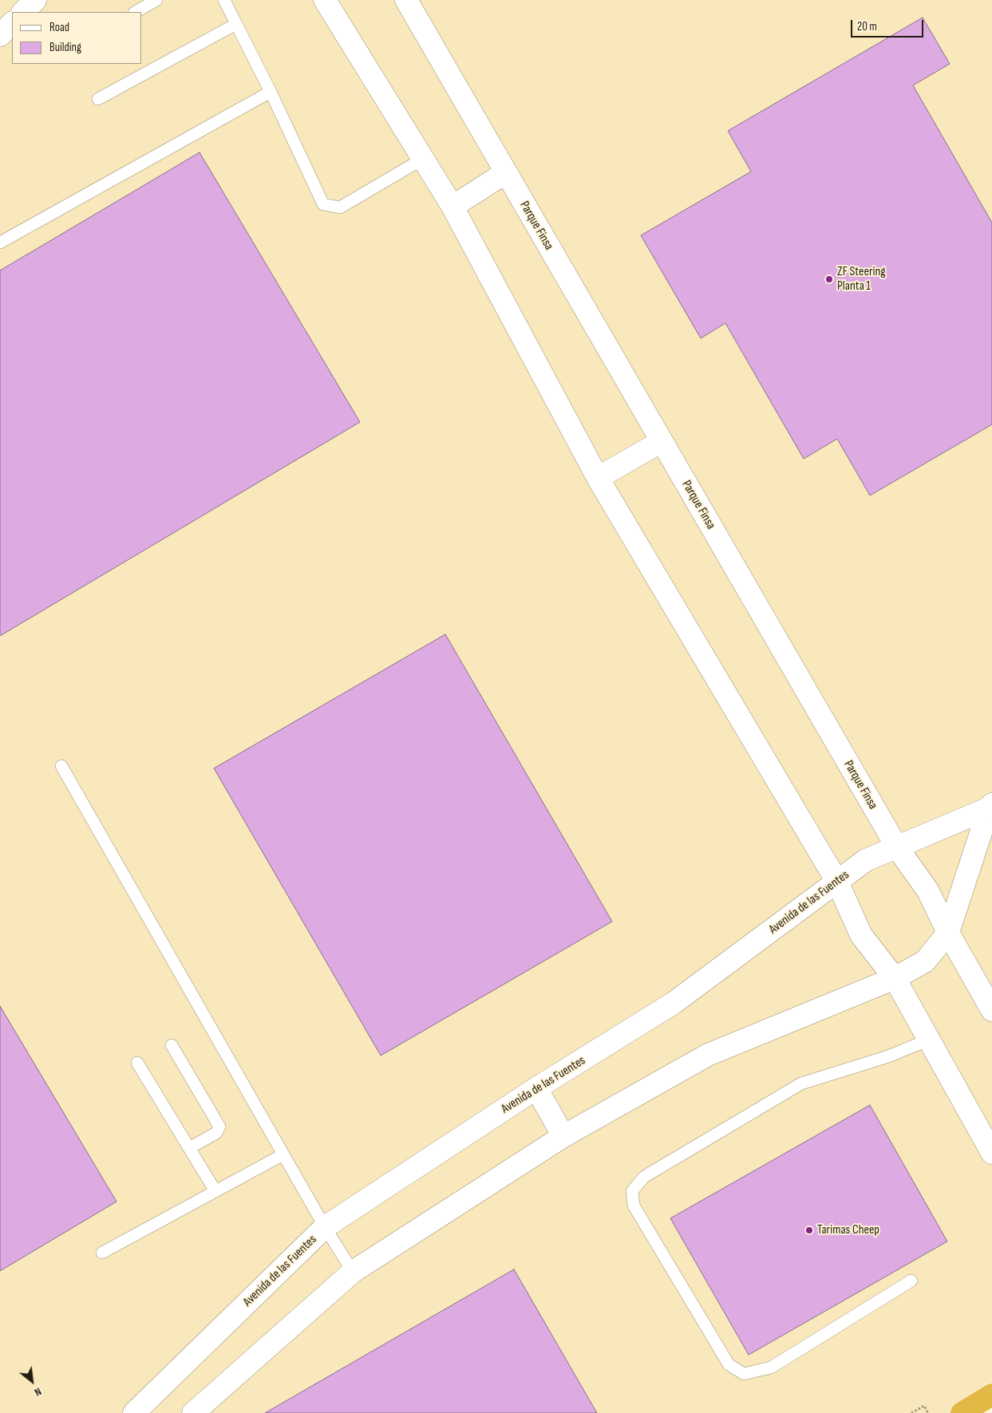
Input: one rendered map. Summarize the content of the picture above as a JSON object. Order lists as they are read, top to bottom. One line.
{"streets":{"street":["Parque Finsa","Avenida de las Fuentes"]},"crossings":[["Parque Finsa","Avenida de las Fuentes"]],"places":["ZF Steering Planta 1","Tarimas Cheep"],"legend":["Road","Building"],"scale_bar":"20 m","north":"bottom right"}
